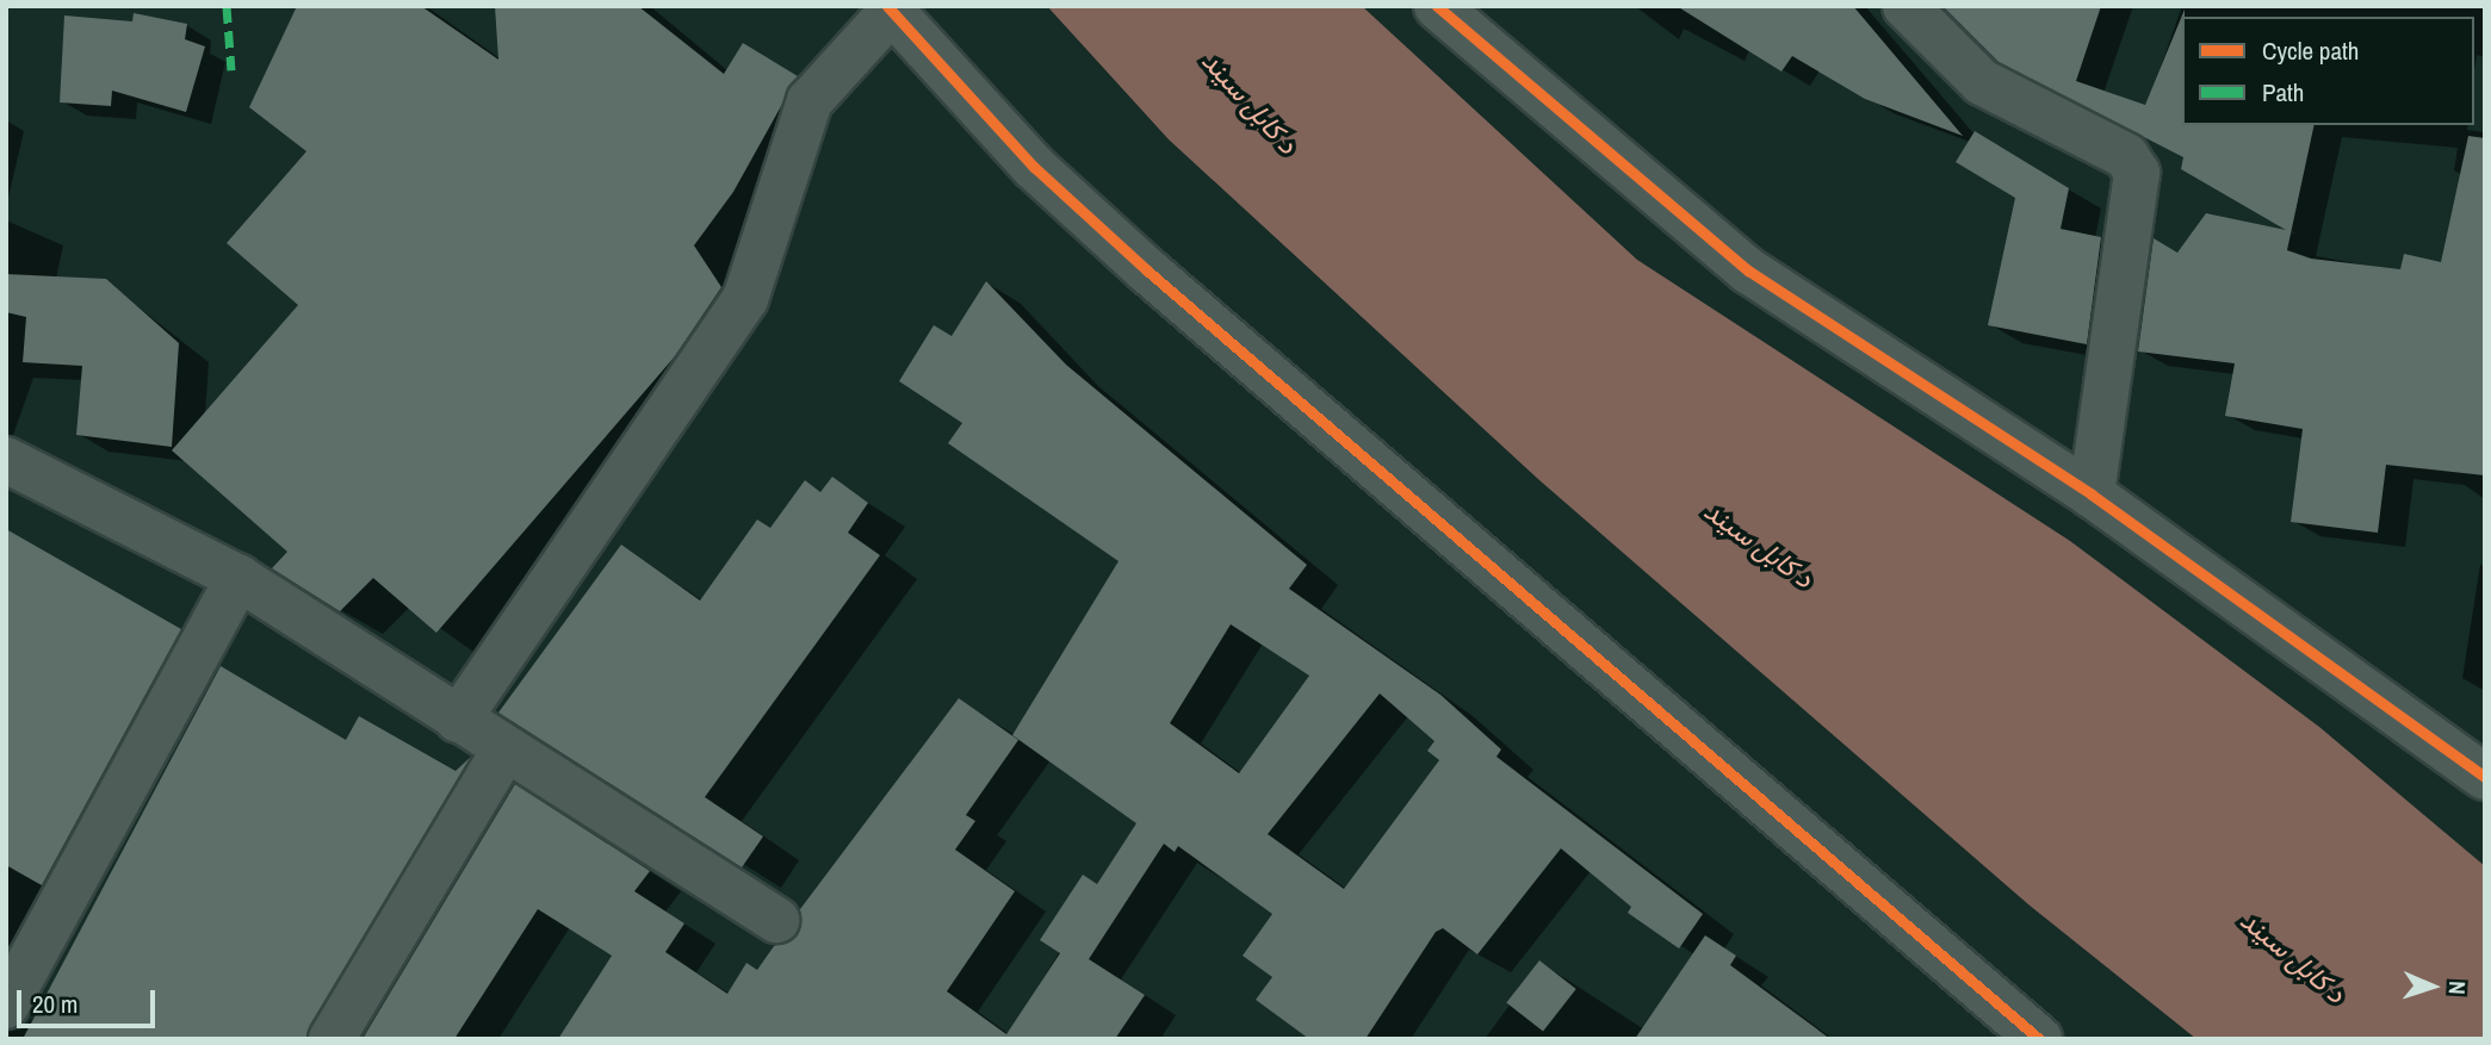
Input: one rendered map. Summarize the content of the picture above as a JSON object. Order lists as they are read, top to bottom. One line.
{"water":["د کابل سيند"],"legend":["Cycle path","Path"],"scale_bar":"20 m","north":"right"}
